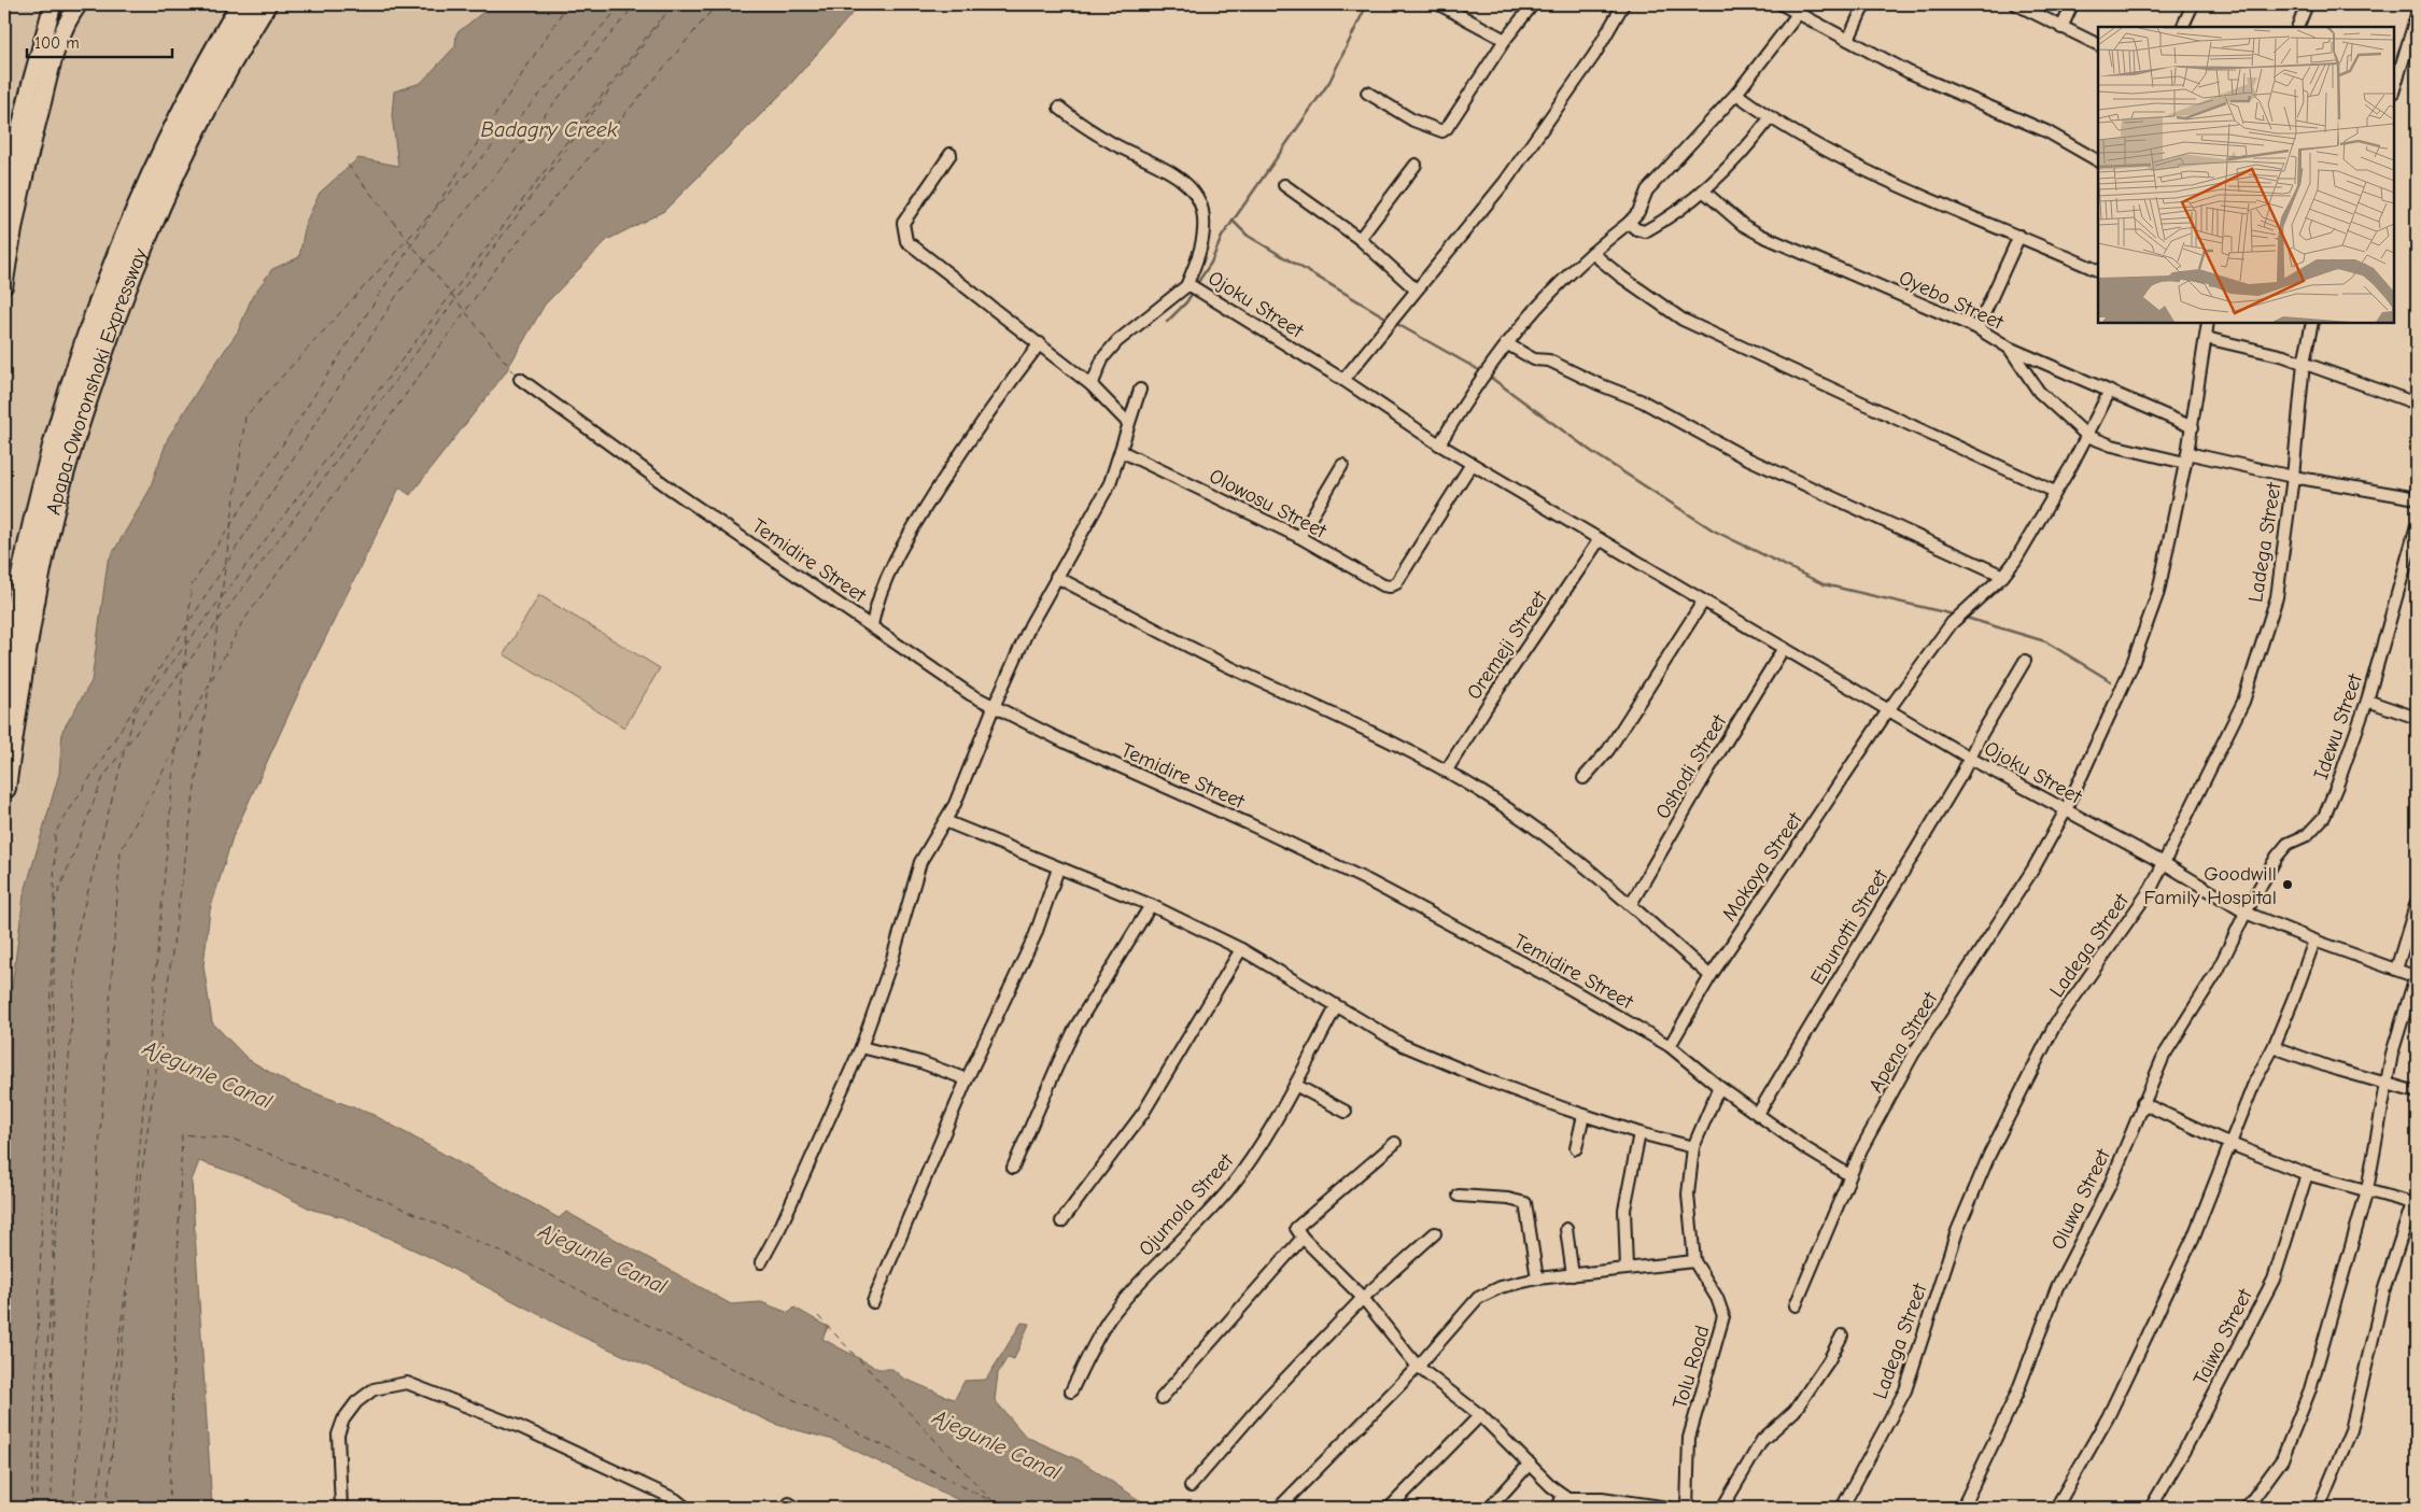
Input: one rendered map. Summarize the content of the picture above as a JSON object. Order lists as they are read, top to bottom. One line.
{"streets":{"highway":["Apapa-Oworonshoki Expressway"],"street":["Oyebo Street","Ojoku Street","Olowosu Street","Ladega Street","Temidire Street","Oremeji Street","Idewu Street","Oshodi Street","Mokoya Street","Ebunotti Street","Apena Street","Oluwa Street","Ojumola Street","Taiwo Street","Tolu Road"]},"crossings":[["Oyebo Street","Mokoya Street"],["Oyebo Street","Apena Street"],["Ojoku Street","Olowosu Street"],["Ojoku Street","Ladega Street"],["Ojoku Street","Oremeji Street"],["Ojoku Street","Idewu Street"],["Ojoku Street","Oshodi Street"],["Ojoku Street","Mokoya Street"],["Ojoku Street","Ebunotti Street"],["Ojoku Street","Apena Street"],["Ojoku Street","Oluwa Street"],["Temidire Street","Mokoya Street"],["Temidire Street","Ebunotti Street"],["Temidire Street","Apena Street"],["Temidire Street","Tolu Road"],["Idewu Street","Oluwa Street"]],"water":["Badagry Creek","Ajegunle Canal"],"places":["Goodwill Family Hospital"],"scale_bar":"100 m"}
